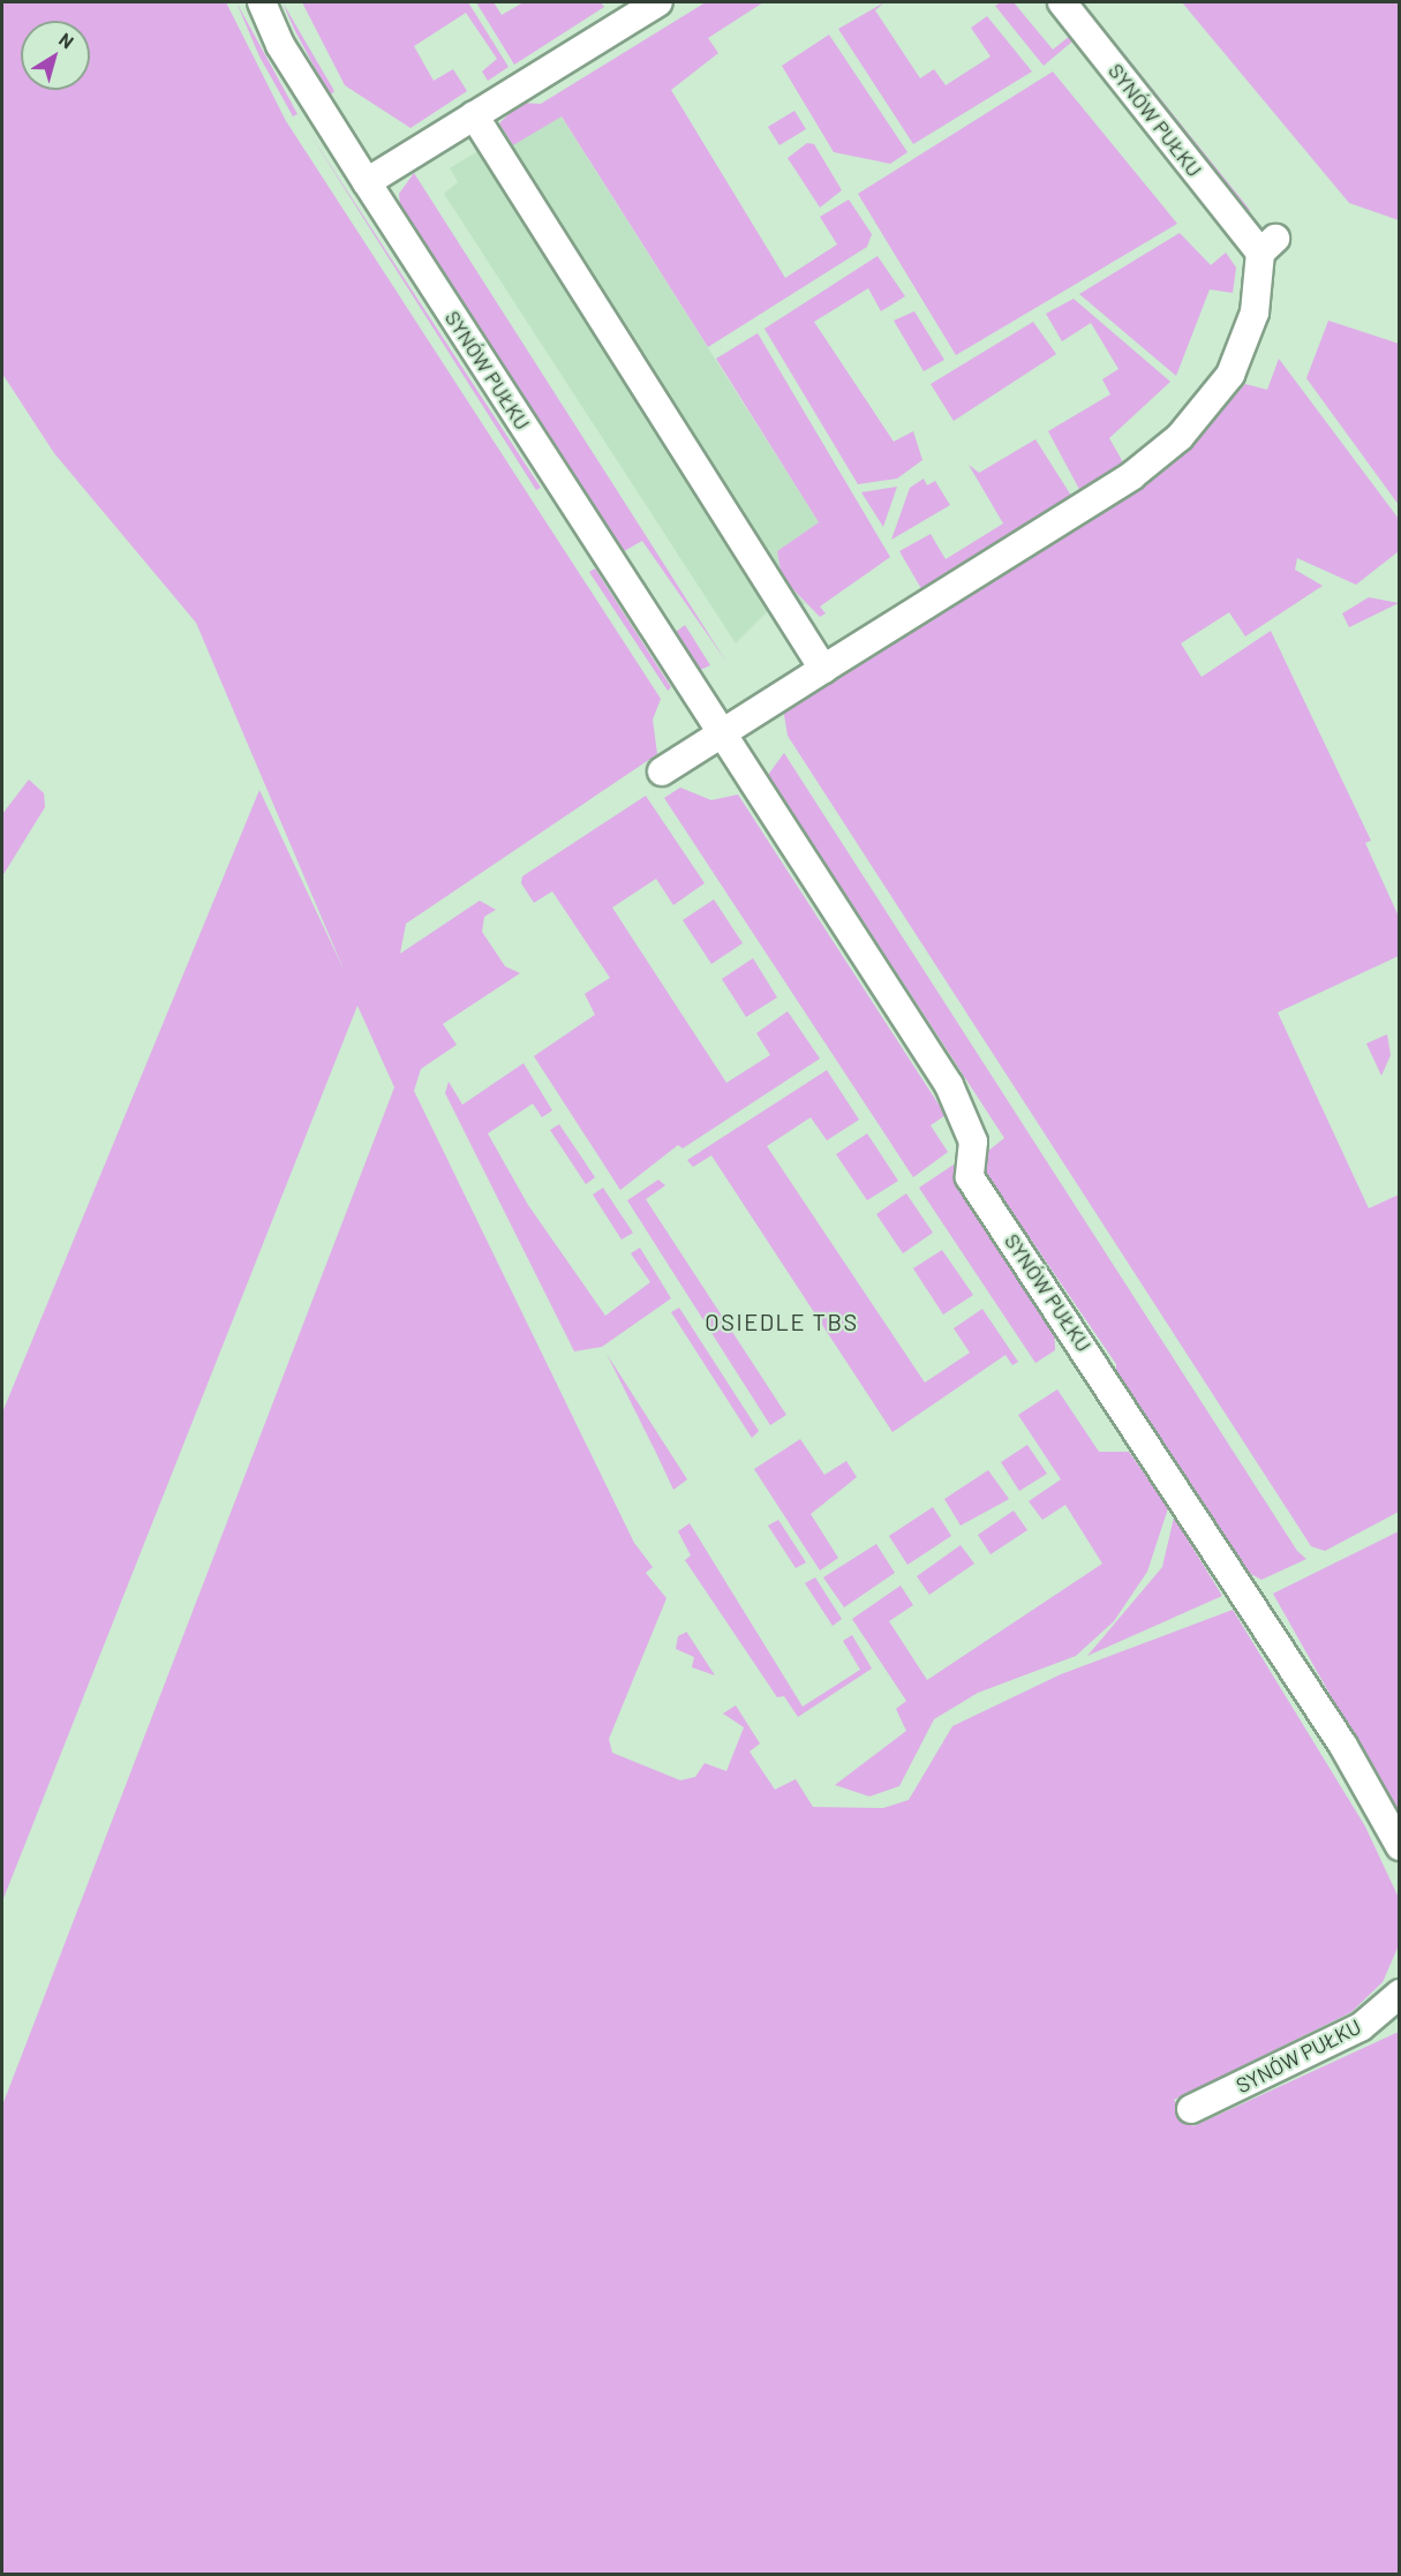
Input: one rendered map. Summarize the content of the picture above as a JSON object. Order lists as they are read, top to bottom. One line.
{"streets":{"street":["SYNÓW PUŁKU"]},"districts":["OSIEDLE TBS"],"north":"top right"}
